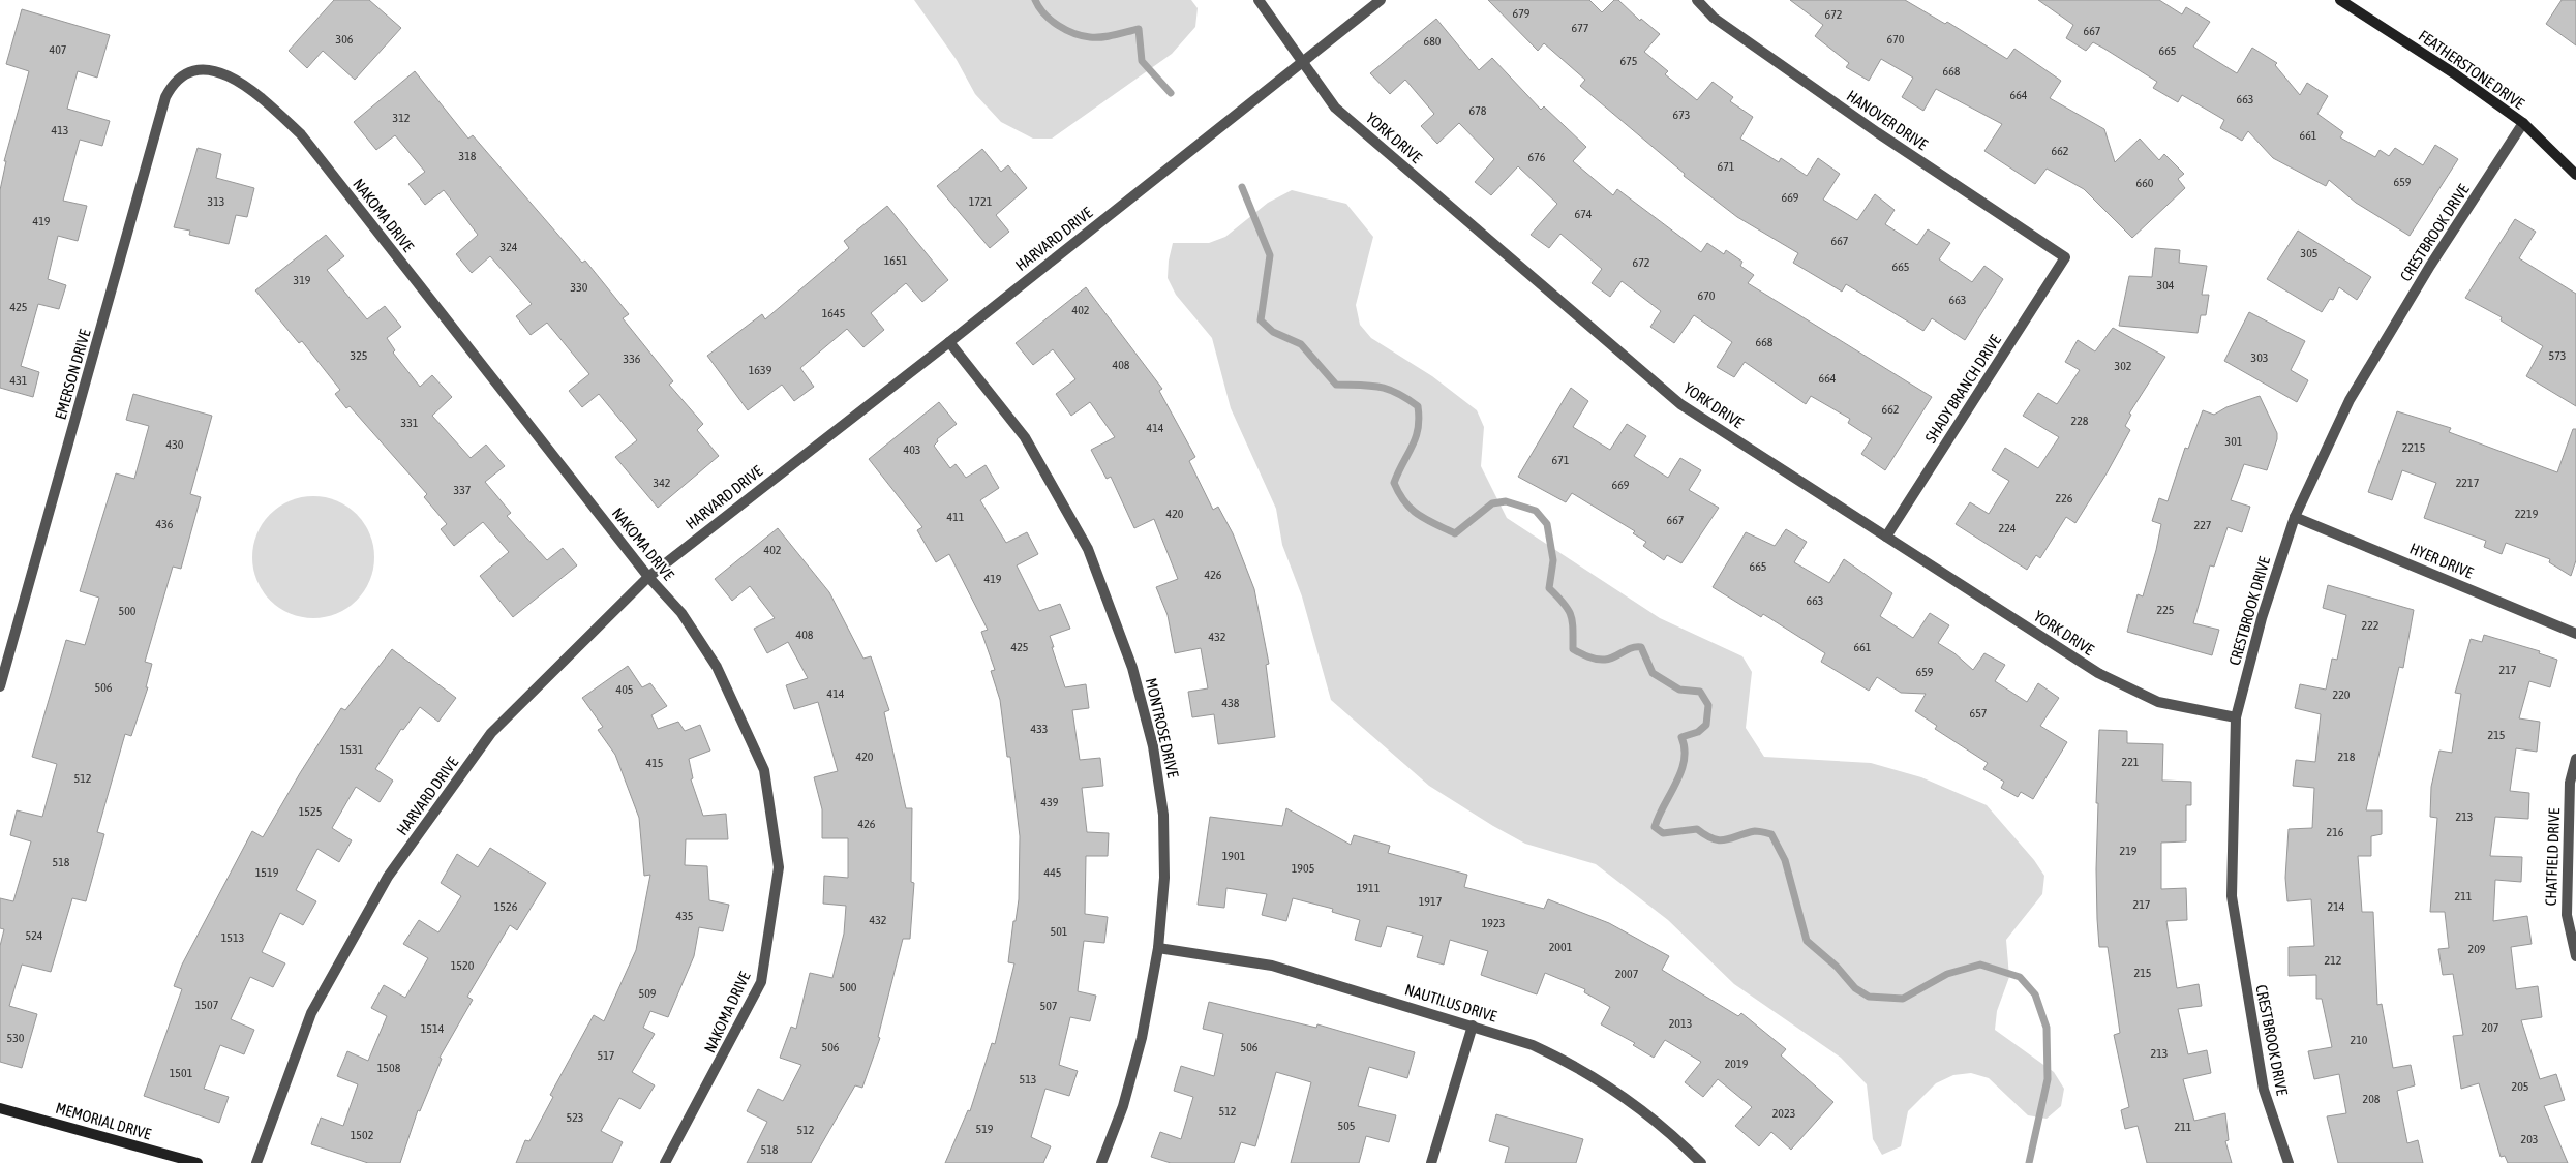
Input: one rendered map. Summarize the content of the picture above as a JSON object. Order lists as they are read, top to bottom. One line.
{"streets":{"street":["FEATHERSTONE DRIVE","HANOVER DRIVE","YORK DRIVE","NAKOMA DRIVE","CRESTBROOK DRIVE","HARVARD DRIVE","EMERSON DRIVE","SHADY BRANCH DRIVE","HYER DRIVE","MONTROSE DRIVE","CHATFIELD DRIVE","NAUTILUS DRIVE","MEMORIAL DRIVE"]},"crossings":[["FEATHERSTONE DRIVE","CRESTBROOK DRIVE"],["HANOVER DRIVE","SHADY BRANCH DRIVE"],["YORK DRIVE","CRESTBROOK DRIVE"],["YORK DRIVE","HARVARD DRIVE"],["YORK DRIVE","SHADY BRANCH DRIVE"],["NAKOMA DRIVE","HARVARD DRIVE"],["NAKOMA DRIVE","EMERSON DRIVE"],["CRESTBROOK DRIVE","HYER DRIVE"],["HARVARD DRIVE","MONTROSE DRIVE"],["MONTROSE DRIVE","NAUTILUS DRIVE"]],"house_numbers":["679","672","677","667","306","670","680","407","665","675","668","664","663","678","673","312","413","661","662","318","676","671","659","660","669","313","1721","674","419","667","324","305","1651","672","665","319","304","330","670","663","425","402","1645","668","325","573","303","336","408","302","1639","664","431","662","228","331","414","301","430","2215","403","671","342","2217","669","337","226","420","2219","411","667","436","227","224","402","665","426","419","663","225","500","222","408","432","425","661","217","659","506","405","414","220","438","657","433","215","1531","420","218","221","415","512","439","1525","213","426","216","219","1901","518","1905","1519","445","1911","211","1917","217","1526","214","435","432","1923","501","524","1513","2001","209","212","1520","215","2007","500","509","1507","507","2013","207","1514","530","210","506","506","213","517","2019","1508","1501","513","205","208","512","2023","523","505","211","519","512","1502","203","518"]}
